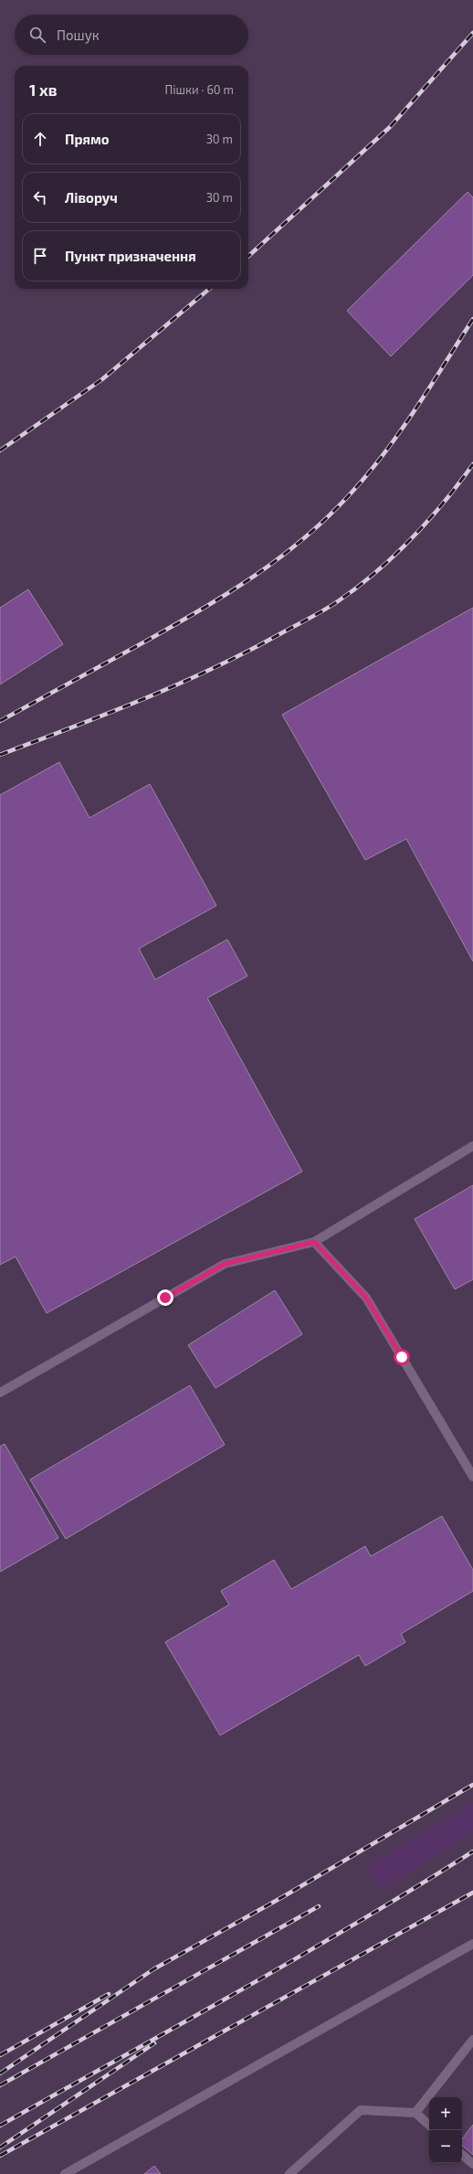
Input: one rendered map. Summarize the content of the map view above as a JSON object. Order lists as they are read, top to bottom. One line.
{"page":{"search":"Пошук","heading":["1 хв","Пішки · 60 m"],"list":[["Прямо","30 m"],["Ліворуч","30 m"],"Пункт призначення"],"map_buttons":["+","−"]}}
